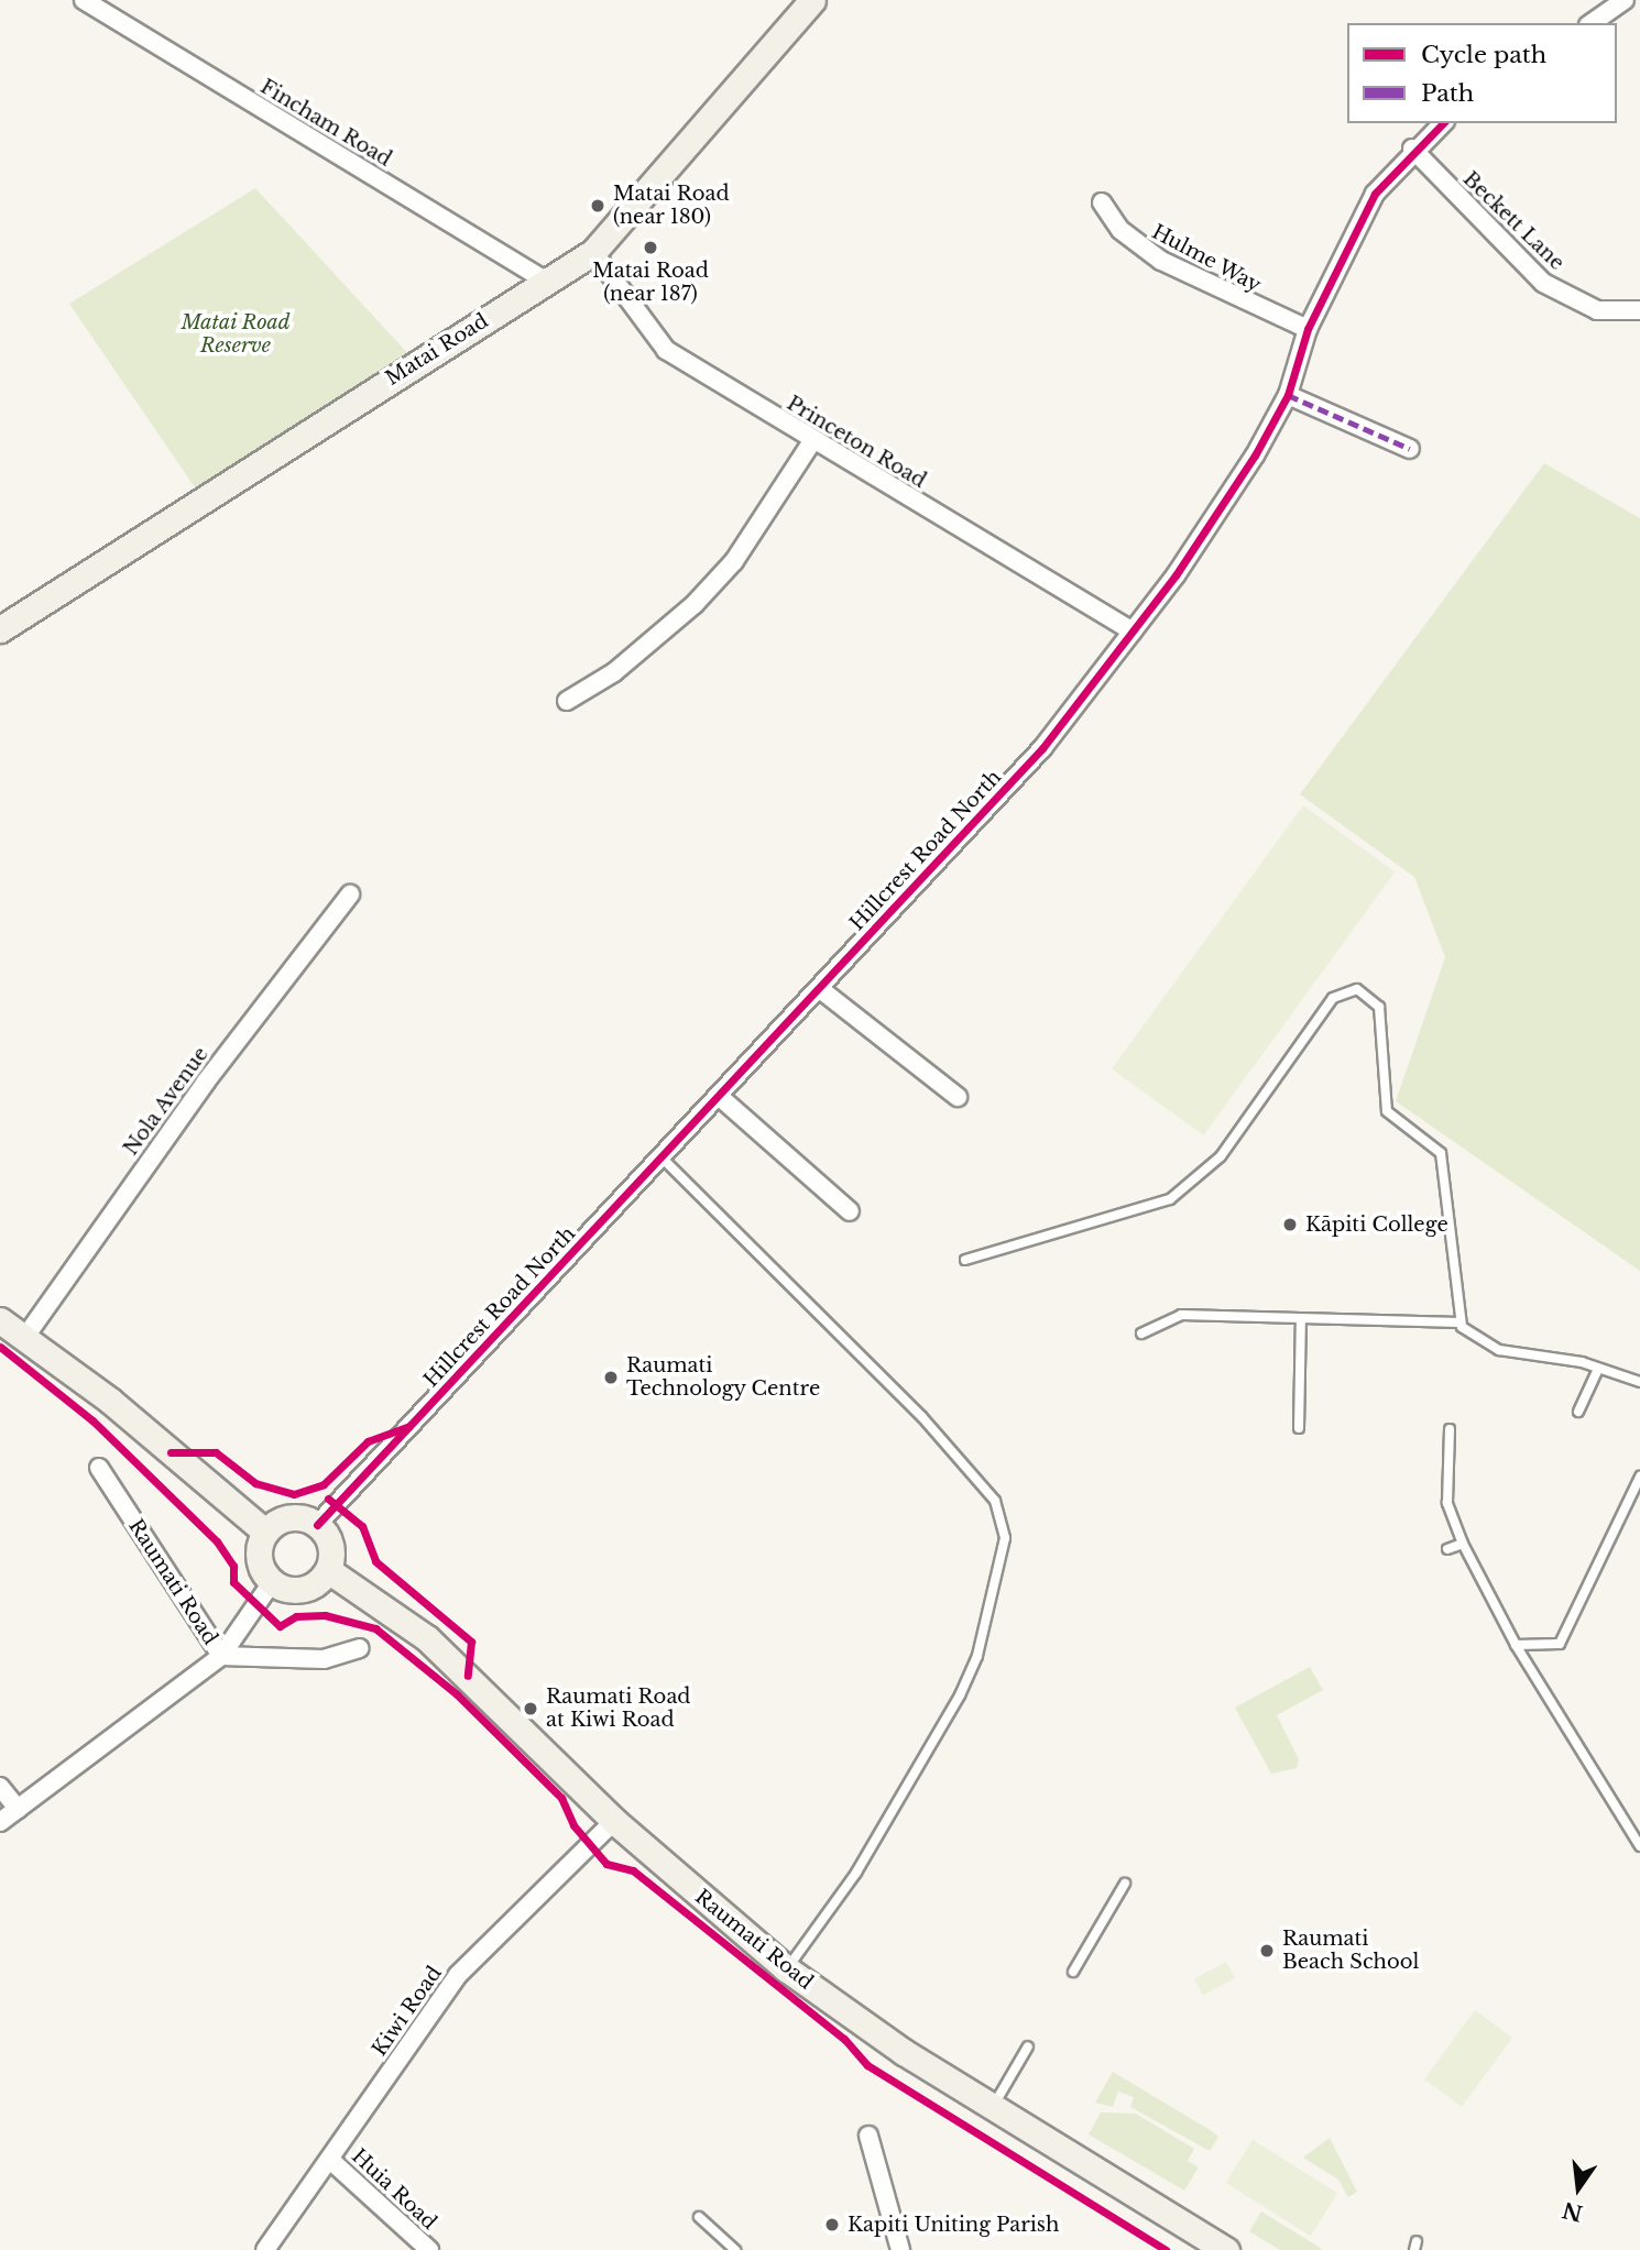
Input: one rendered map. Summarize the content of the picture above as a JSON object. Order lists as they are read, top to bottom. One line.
{"streets":{"main road":["Matai Road","Raumati Road"],"street":["Fincham Road","Beckett Lane","Hulme Way","Princeton Road","Hillcrest Road North","Nola Avenue","Kiwi Road","Huia Road"]},"crossings":[["Fincham Road","Matai Road"],["Beckett Lane","Hillcrest Road North"],["Hulme Way","Hillcrest Road North"],["Matai Road","Princeton Road"],["Princeton Road","Hillcrest Road North"],["Hillcrest Road North","Raumati Road"],["Raumati Road","Kiwi Road"],["Kiwi Road","Huia Road"]],"parks":["Matai Road Reserve"],"places":["Matai Road (near 180)","Matai Road (near 187)","Kāpiti College","Raumati Technology Centre","Raumati Road at Kiwi Road","Raumati Beach School","Kapiti Uniting Parish"],"legend":["Cycle path","Path"],"north":"bottom"}
